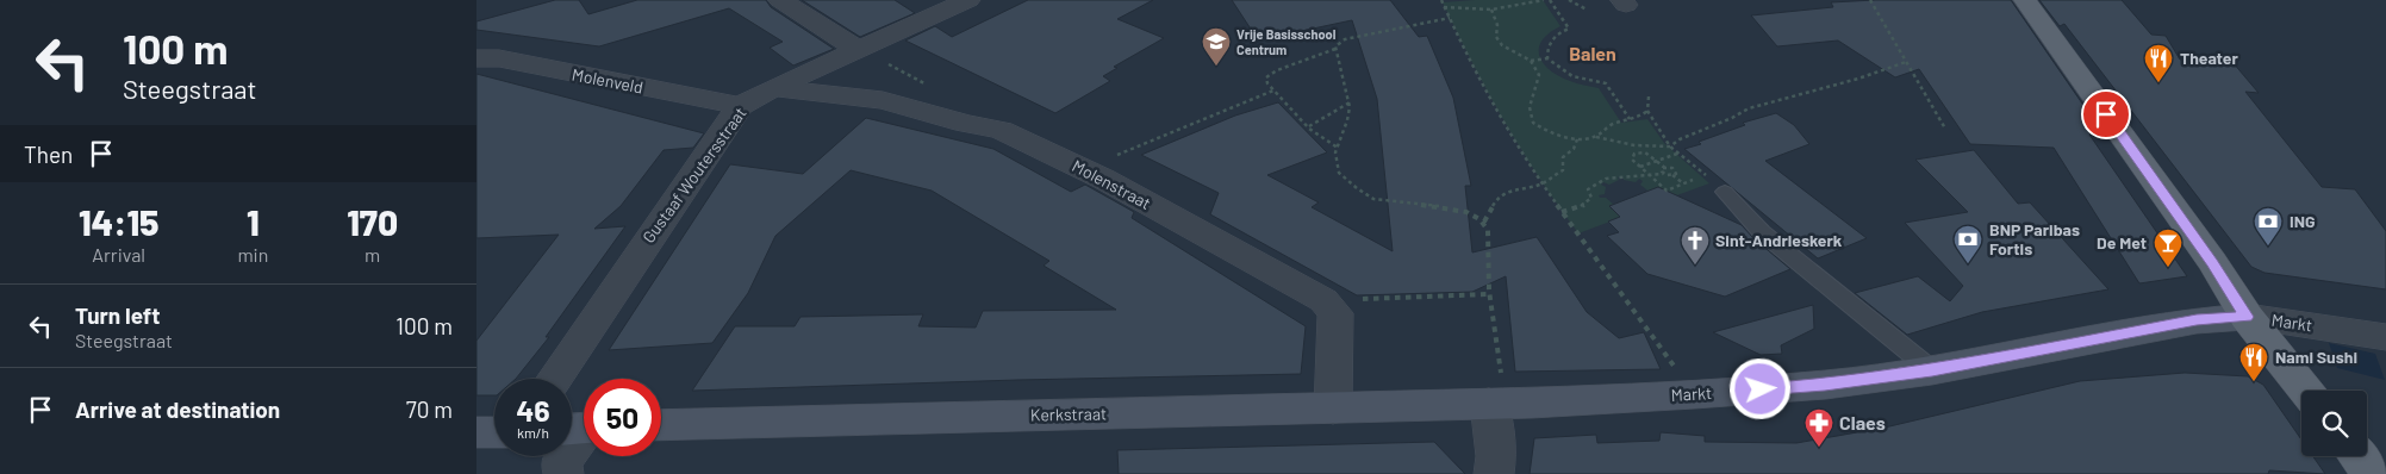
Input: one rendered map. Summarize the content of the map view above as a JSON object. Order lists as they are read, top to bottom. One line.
{"streets":{"main road":["Markt","Kerkstraat"],"street":["Molenveld","Gustaaf Woutersstraat","Molenstraat"]},"crossings":[["Molenveld","Gustaaf Woutersstraat"],["Gustaaf Woutersstraat","Molenstraat"],["Markt","Kerkstraat"]],"districts":["Balen"],"places":{"school or university":["Vrije Basisschool Centrum"],"restaurant":["Theater","Nami Sushi"],"bank":["ING","BNP Paribas Fortis"],"church":["Sint-Andrieskerk"],"bar":["De Met"],"pharmacy":["Claes"]},"page":{"turn":["100 m","Steegstraat"],"then":"Then","eta":["14:15","Arrival","1","min","170","m"],"list":[{"name":"Turn left","note":"Steegstraat","value":"100 m"},{"name":"Arrive at destination","value":"70 m"}],"speed":"46 km/h","limit":"50"}}
